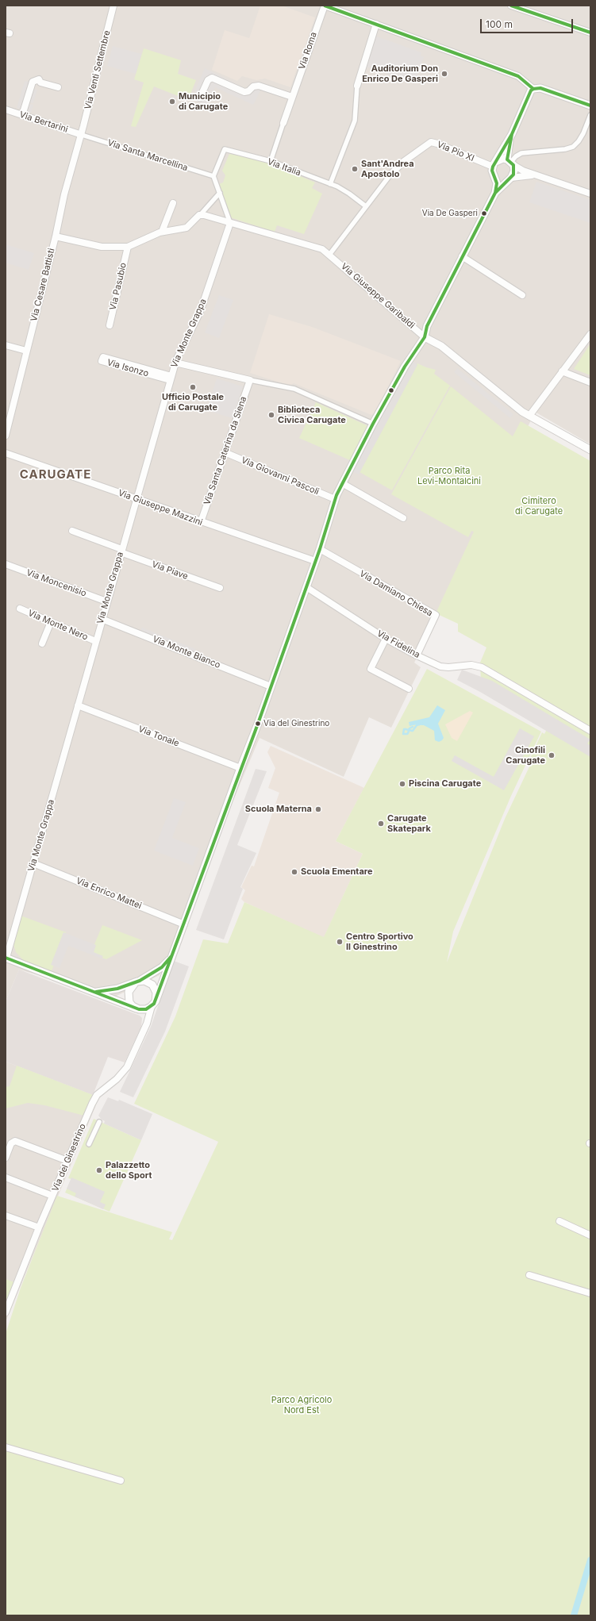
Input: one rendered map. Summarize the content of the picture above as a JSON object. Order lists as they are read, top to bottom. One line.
{"streets":{"street":["Via Roma","Via Venti Settembre","Via Bertarini","Via Pio XI","Via Santa Marcellina","Via Italia","Via Cesare Battisti","Via Pasubio","Via Giuseppe Garibaldi","Via Monte Grappa","Via Isonzo","Via Santa Caterina da Siena","Via Giovanni Pascoli","Via Giuseppe Mazzini","Via Piave","Via Moncenisio","Via Damiano Chiesa","Via Monte Nero","Via Fidelina","Via Monte Bianco","Via Tonale","Via Enrico Mattei","Via del Ginestrino"]},"crossings":[["Via Roma","Via Italia"],["Via Venti Settembre","Via Bertarini"],["Via Venti Settembre","Via Santa Marcellina"],["Via Venti Settembre","Via Cesare Battisti"],["Via Bertarini","Via Santa Marcellina"],["Via Bertarini","Via Cesare Battisti"],["Via Santa Marcellina","Via Italia"],["Via Santa Marcellina","Via Cesare Battisti"],["Via Giuseppe Garibaldi","Via Monte Grappa"],["Via Monte Grappa","Via Isonzo"],["Via Monte Grappa","Via Giuseppe Mazzini"],["Via Monte Grappa","Via Piave"],["Via Monte Grappa","Via Moncenisio"],["Via Monte Grappa","Via Monte Nero"],["Via Monte Grappa","Via Monte Bianco"],["Via Monte Grappa","Via Tonale"],["Via Monte Grappa","Via Enrico Mattei"],["Via Santa Caterina da Siena","Via Giovanni Pascoli"],["Via Santa Caterina da Siena","Via Giuseppe Mazzini"],["Via Damiano Chiesa","Via Fidelina"],["Via Fidelina","Via del Ginestrino"],["Via Monte Bianco","Via del Ginestrino"],["Via Tonale","Via del Ginestrino"],["Via Enrico Mattei","Via del Ginestrino"]],"districts":["CARUGATE"],"parks":["Parco Rita Levi-Montalcini","Cimitero di Carugate","Parco Agricolo Nord Est"],"places":["Auditorium Don Enrico De Gasperi","Municipio di Carugate","Sant'Andrea Apostolo","Via De Gasperi","Ufficio Postale di Carugate","Biblioteca Civica Carugate","Via del Ginestrino","Cinofili Carugate","Piscina Carugate","Scuola Materna","Carugate Skatepark","Scuola Ementare","Centro Sportivo Il Ginestrino","Palazzetto dello Sport"],"scale_bar":"100 m"}
